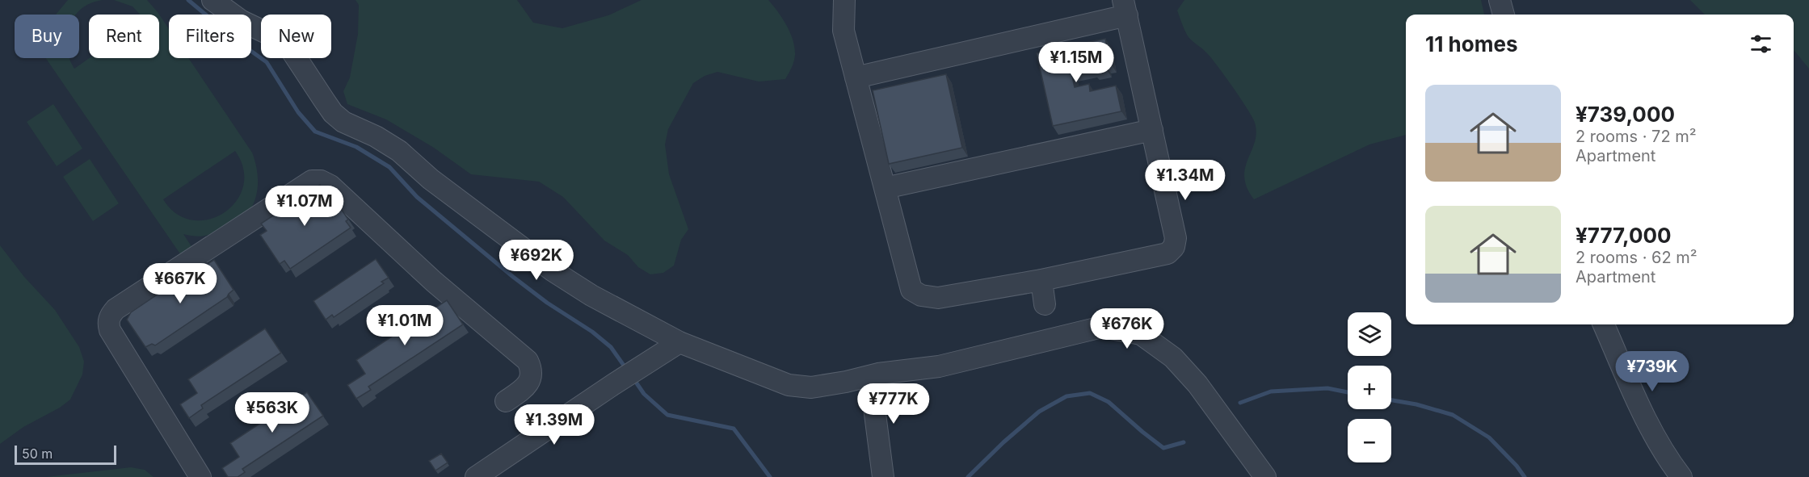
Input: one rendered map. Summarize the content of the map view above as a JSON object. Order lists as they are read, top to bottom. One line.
{"scale_bar":"50 m","page":{"chip":["Buy","Rent","Filters","New"],"heading":"11 homes","price":["¥1.15M","¥1.34M","¥1.07M","¥692K","¥667K","¥1.01M","¥676K","¥739K","¥777K","¥563K","¥1.39M"],"list":[{"name":"¥739,000","note":"2 rooms · 72 m² · Apartment"},{"name":"¥777,000","note":"2 rooms · 62 m² · Apartment"}],"map_buttons":["+","−"],"scale":"50 m"}}
